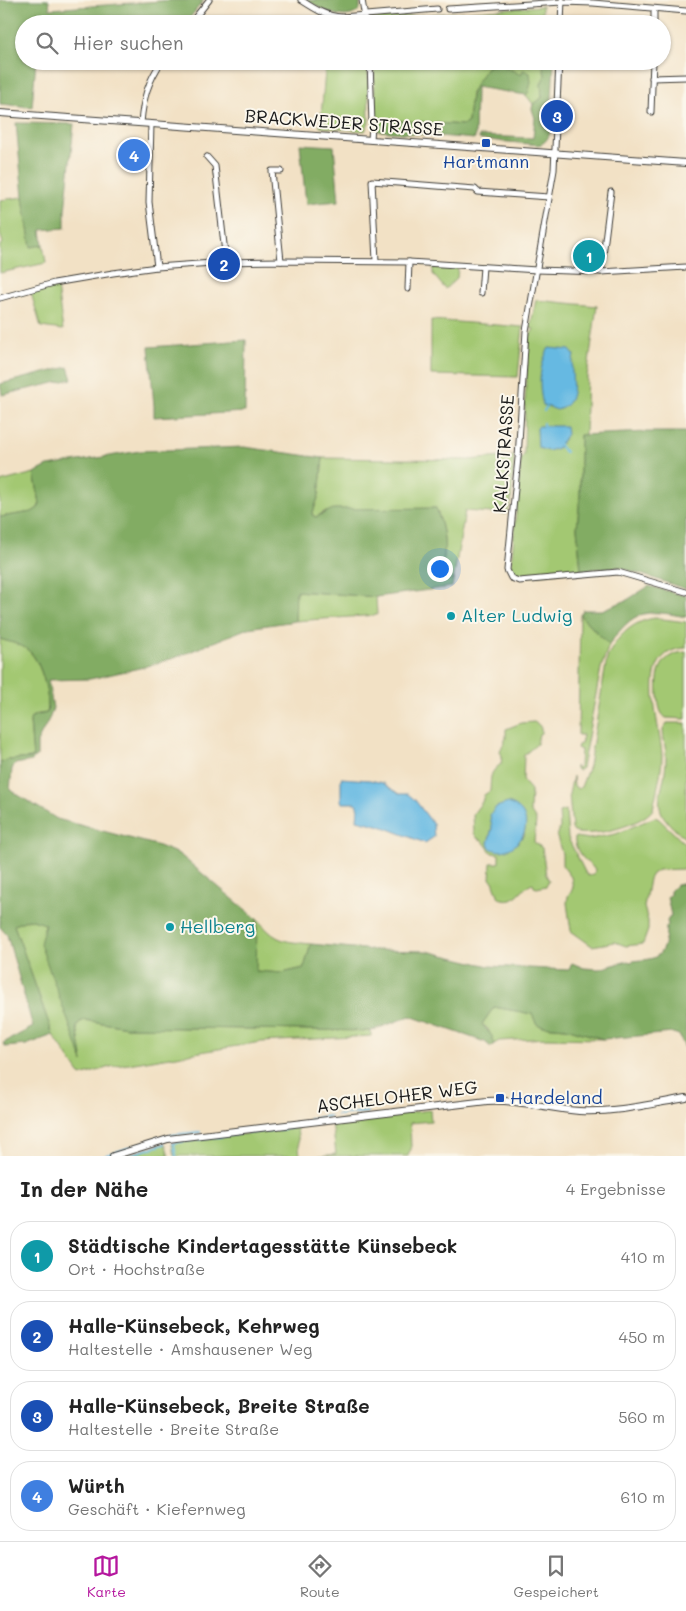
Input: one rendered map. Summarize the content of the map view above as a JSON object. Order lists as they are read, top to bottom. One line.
{"streets":{"street":["BRACKWEDER STRASSE","KALKSTRASSE","ASCHELOHER WEG"]},"crossings":[["BRACKWEDER STRASSE","KALKSTRASSE"]],"places":{"transit":["Hartmann","Hardeland"],"other":["Alter Ludwig","Hellberg"]},"page":{"search":"Hier suchen","pins":["3","4","1","2"],"heading":["In der Nähe","4 Ergebnisse"],"list":[{"mark":"1","name":"Städtische Kindertagesstätte Künsebeck","note":"Ort · Hochstraße","value":"410 m"},{"mark":"2","name":"Halle-Künsebeck, Kehrweg","note":"Haltestelle · Amshausener Weg","value":"450 m"},{"mark":"3","name":"Halle-Künsebeck, Breite Straße","note":"Haltestelle · Breite Straße","value":"560 m"},{"mark":"4","name":"Würth","note":"Geschäft · Kiefernweg","value":"610 m"}],"nav":["Karte","Route","Gespeichert"]}}
